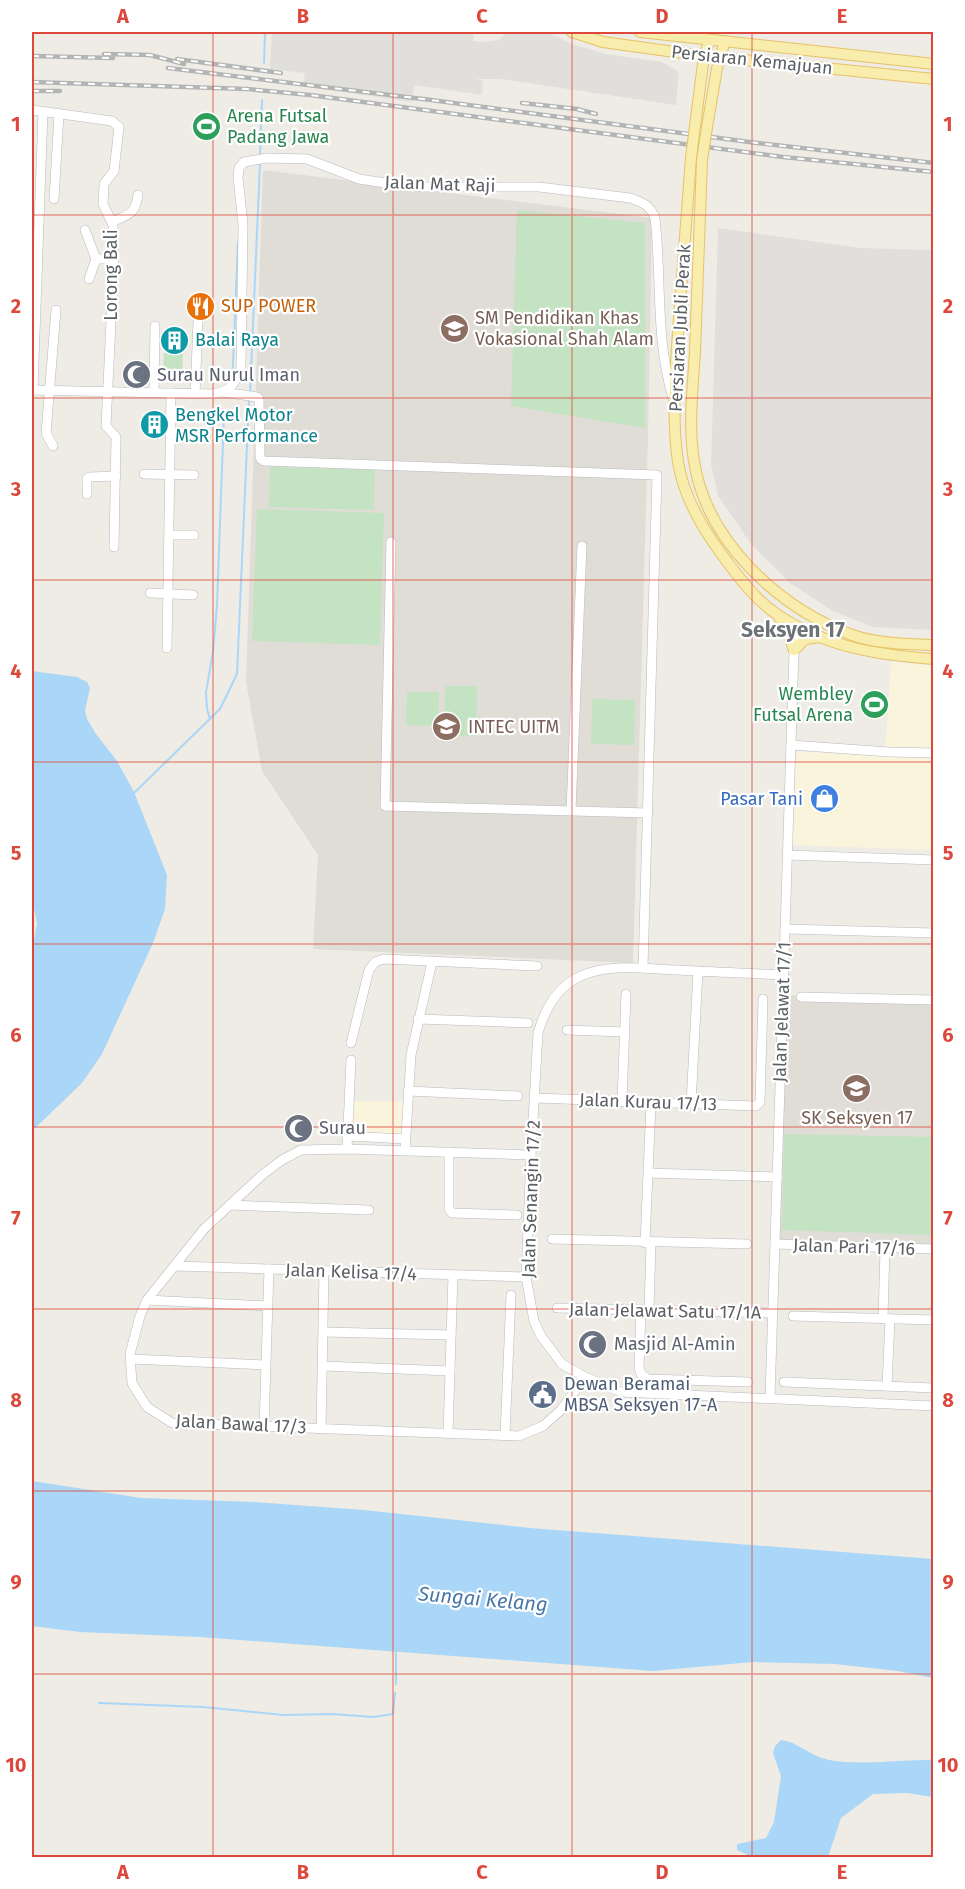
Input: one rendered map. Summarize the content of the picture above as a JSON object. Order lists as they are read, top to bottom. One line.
{"streets":{"main road":["Persiaran Kemajuan","Persiaran Jubli Perak"],"street":["Jalan Mat Raji","Lorong Bali","Jalan Jelawat 17/1","Jalan Kurau 17/13","Jalan Senangin 17/2","Jalan Pari 17/16","Jalan Kelisa 17/4","Jalan Jelawat Satu 17/1A","Jalan Bawal 17/3"]},"crossings":[["Persiaran Kemajuan","Persiaran Jubli Perak"],["Jalan Mat Raji","Persiaran Jubli Perak"],["Persiaran Jubli Perak","Jalan Jelawat 17/1"],["Jalan Jelawat 17/1","Jalan Senangin 17/2"],["Jalan Jelawat 17/1","Jalan Pari 17/16"],["Jalan Jelawat 17/1","Jalan Jelawat Satu 17/1A"],["Jalan Kurau 17/13","Jalan Senangin 17/2"],["Jalan Senangin 17/2","Jalan Kelisa 17/4"],["Jalan Senangin 17/2","Jalan Bawal 17/3"],["Jalan Kelisa 17/4","Jalan Bawal 17/3"]],"districts":["Seksyen 17"],"water":["Sungai Kelang"],"places":{"sports":["Arena Futsal Padang Jawa","Wembley Futsal Arena"],"restaurant":["SUP POWER"],"school or university":["SM Pendidikan Khas Vokasional Shah Alam","INTEC UITM","SK Seksyen 17"],"building":["Balai Raya","Bengkel Motor MSR Performance"],"mosque":["Surau Nurul Iman","Surau","Masjid Al-Amin"],"shop":["Pasar Tani"],"public building":["Dewan Beramai MBSA Seksyen 17-A"]},"grid":{"columns":["A","B","C","D","E"],"rows":["1","2","3","4","5","6","7","8","9","10"]}}
